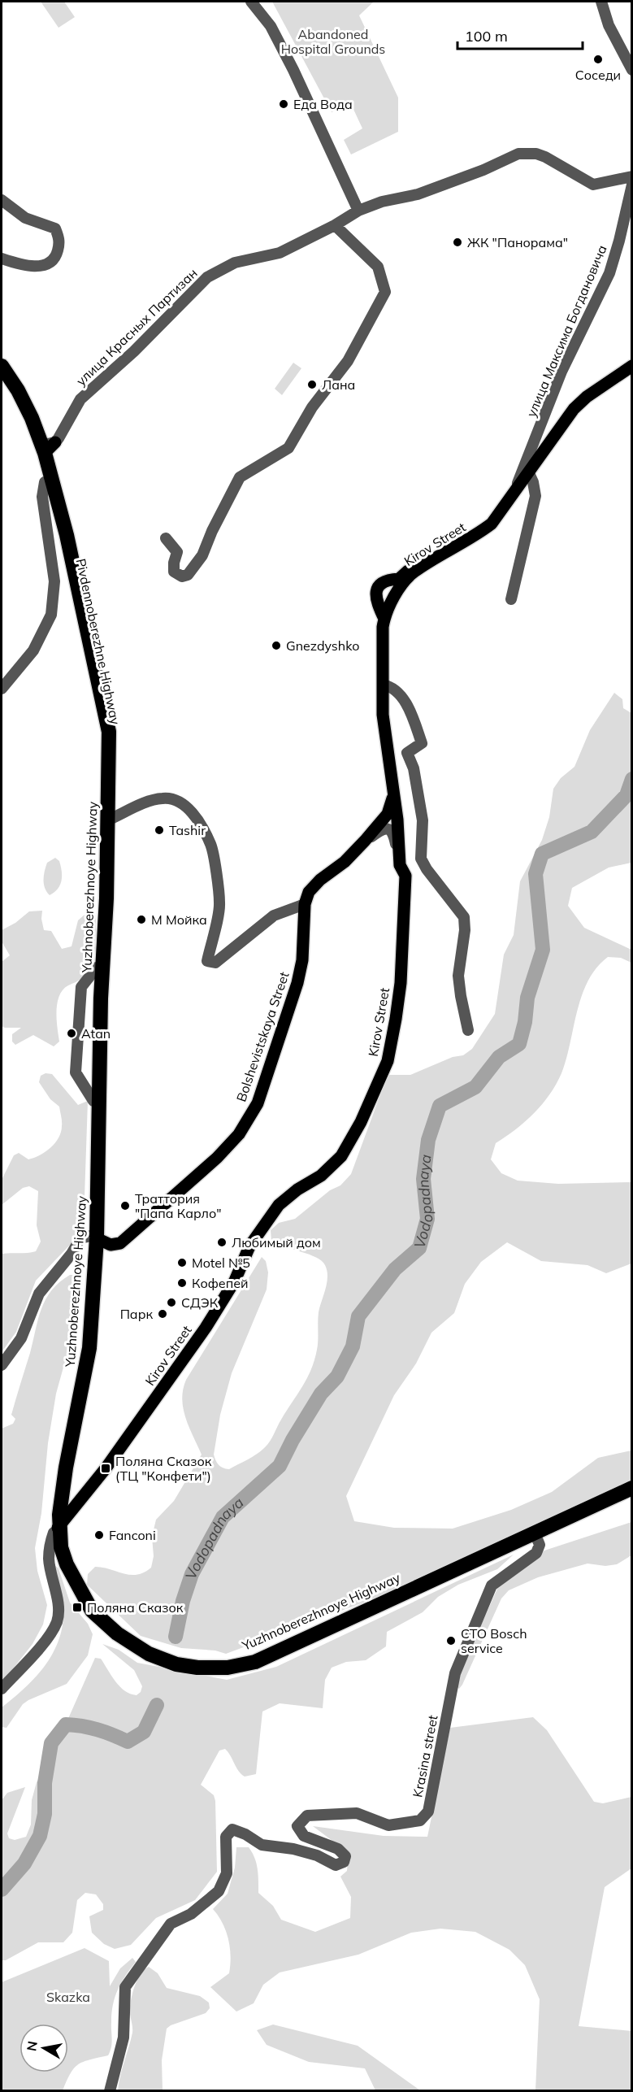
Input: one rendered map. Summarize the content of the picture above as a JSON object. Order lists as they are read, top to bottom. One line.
{"streets":{"highway":["Pivdennoberezhne Highway","Yuzhnoberezhnoye Highway"],"main road":["Kirov Street","Bolshevistskaya Street"],"street":["улица Красных Партизан","улица Максима Богдановича","Krasina street"]},"crossings":[["улица Красных Партизан","Yuzhnoberezhnoye Highway"],["Kirov Street","Yuzhnoberezhnoye Highway"],["Kirov Street","Bolshevistskaya Street"],["Pivdennoberezhne Highway","Yuzhnoberezhnoye Highway"],["Yuzhnoberezhnoye Highway","Bolshevistskaya Street"],["Yuzhnoberezhnoye Highway","Krasina street"]],"water":["Vodopadnaya"],"parks":["Abandoned Hospital Grounds","Skazka"],"places":{"other":["Соседи","Еда Вода","ЖК \"Панорама\"","Лана","Gnezdyshko","Tashir","М Мойка","Atan","Траттория \"Папа Карло\"","Любимый дом","Motel №5","Кофепей","СДЭК","Парк","Fanconi","СТО Bosch service"],"transit":["Поляна Сказок (ТЦ \"Конфети\")","Поляна Сказок"]},"scale_bar":"100 m","north":"left"}
